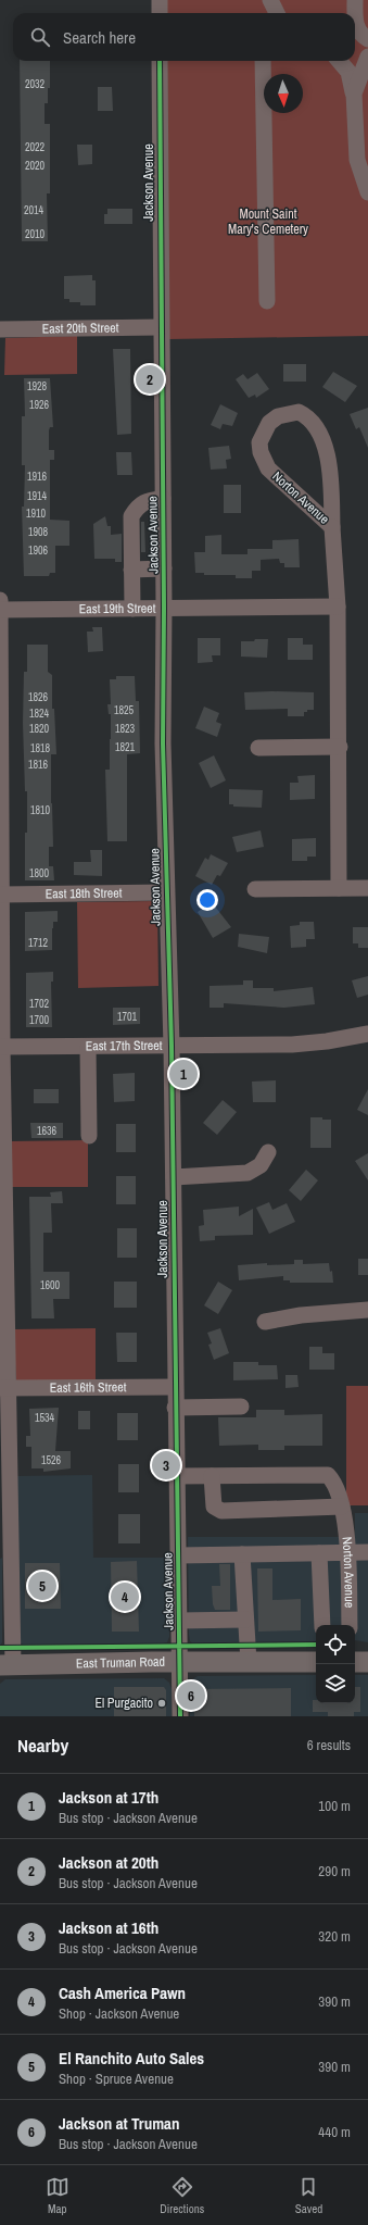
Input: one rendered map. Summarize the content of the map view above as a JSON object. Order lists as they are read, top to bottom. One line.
{"streets":{"main road":["East Truman Road"],"street":["Jackson Avenue","East 20th Street","Norton Avenue","East 19th Street","East 18th Street","East 17th Street","East 16th Street"]},"crossings":[["Jackson Avenue","East 20th Street"],["Jackson Avenue","Norton Avenue"],["Jackson Avenue","East 19th Street"],["Jackson Avenue","East 18th Street"],["Jackson Avenue","East 17th Street"],["Jackson Avenue","East 16th Street"],["Jackson Avenue","East Truman Road"],["Norton Avenue","East 19th Street"]],"parks":["Mount Saint Mary's Cemetery"],"places":["El Purgacito"],"house_numbers":["2032","2022","2020","2014","2010","1928","1926","1916","1914","1910","1908","1906","1826","1825","1824","1820","1823","1821","1818","1816","1810","1800","1712","1702","1701","1700","1636","1600","1534","1526"],"north":"bottom","page":{"search":"Search here","pins":["2","1","3","5","4","6"],"heading":["Nearby","6 results"],"list":[{"mark":"1","name":"Jackson at 17th","note":"Bus stop · Jackson Avenue","value":"100 m"},{"mark":"2","name":"Jackson at 20th","note":"Bus stop · Jackson Avenue","value":"290 m"},{"mark":"3","name":"Jackson at 16th","note":"Bus stop · Jackson Avenue","value":"320 m"},{"mark":"4","name":"Cash America Pawn","note":"Shop · Jackson Avenue","value":"390 m"},{"mark":"5","name":"El Ranchito Auto Sales","note":"Shop · Spruce Avenue","value":"390 m"},{"mark":"6","name":"Jackson at Truman","note":"Bus stop · Jackson Avenue","value":"440 m"}],"nav":["Map","Directions","Saved"]}}
